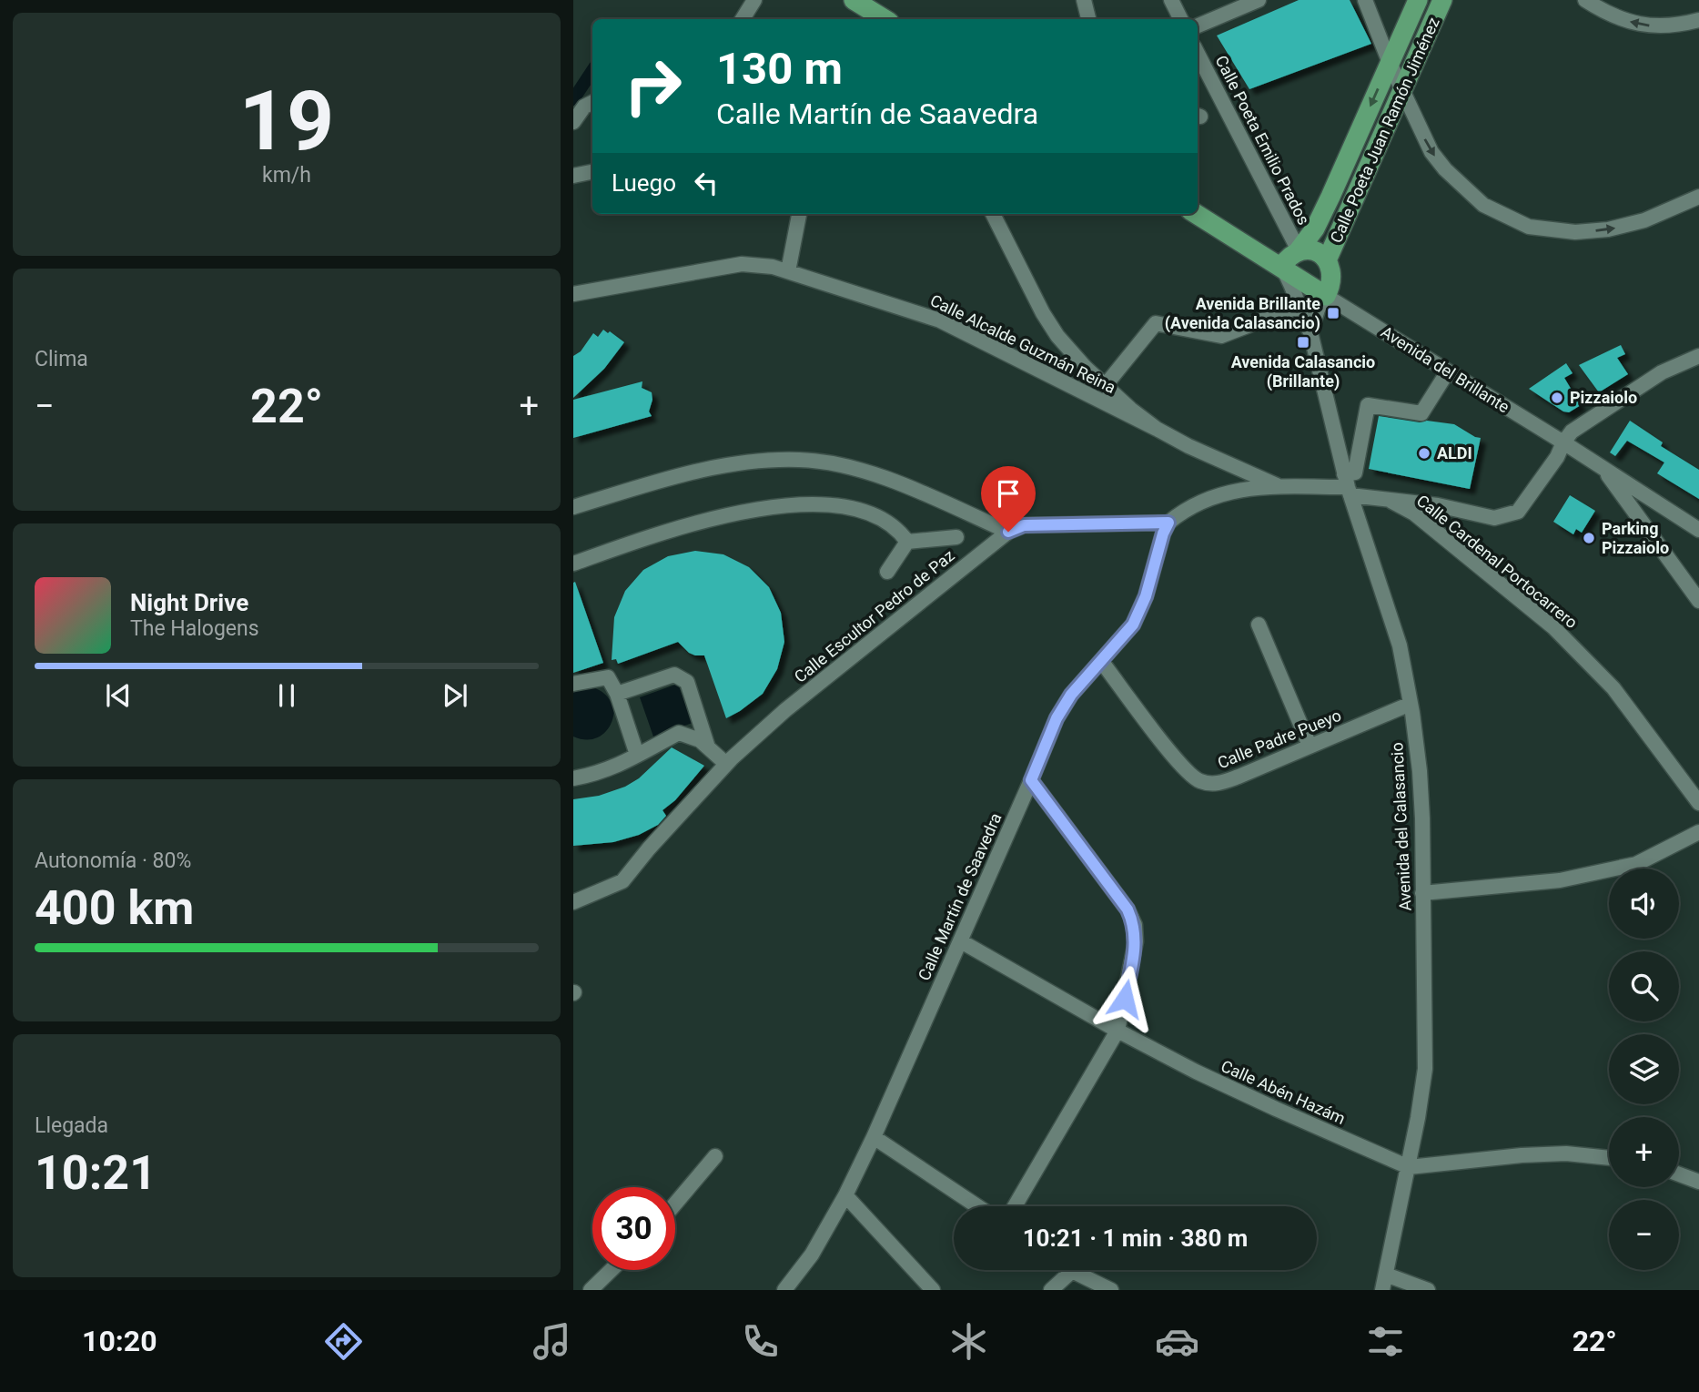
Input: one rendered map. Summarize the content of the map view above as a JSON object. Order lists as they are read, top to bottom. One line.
{"streets":{"main road":["Calle Poeta Juan Ramón Jiménez","Avenida del Brillante"],"street":["Calle Poeta Emilio Prados","Calle Alcalde Guzmán Reina","Calle Cardenal Portocarrero","Calle Escultor Pedro de Paz","Calle Padre Pueyo","Avenida del Calasancio","Calle Martín de Saavedra","Calle Abén Hazám"]},"crossings":[["Calle Poeta Juan Ramón Jiménez","Calle Poeta Emilio Prados"],["Calle Poeta Juan Ramón Jiménez","Avenida del Brillante"],["Calle Poeta Juan Ramón Jiménez","Avenida del Calasancio"],["Avenida del Brillante","Calle Cardenal Portocarrero"],["Avenida del Brillante","Avenida del Calasancio"],["Calle Cardenal Portocarrero","Avenida del Calasancio"],["Calle Escultor Pedro de Paz","Calle Martín de Saavedra"],["Calle Padre Pueyo","Avenida del Calasancio"],["Calle Padre Pueyo","Calle Martín de Saavedra"],["Avenida del Calasancio","Calle Abén Hazám"],["Calle Martín de Saavedra","Calle Abén Hazám"]],"places":{"transit":["Avenida Brillante (Avenida Calasancio)","Avenida Calasancio (Brillante)"],"other":["Pizzaiolo","ALDI","Parking Pizzaiolo"]},"page":{"tile":[["19","km/h"],"Clima",["Autonomía · 80%","400 km"],["Llegada","10:21"]],"turn":["130 m","Calle Martín de Saavedra"],"then":"Luego","heat":["−","22°","+"],"song":["Night Drive","The Halogens"],"map_buttons":["+","−"],"limit":"30","trip":"10:21 · 1 min · 380 m","tabs":["10:20","22°"]}}
